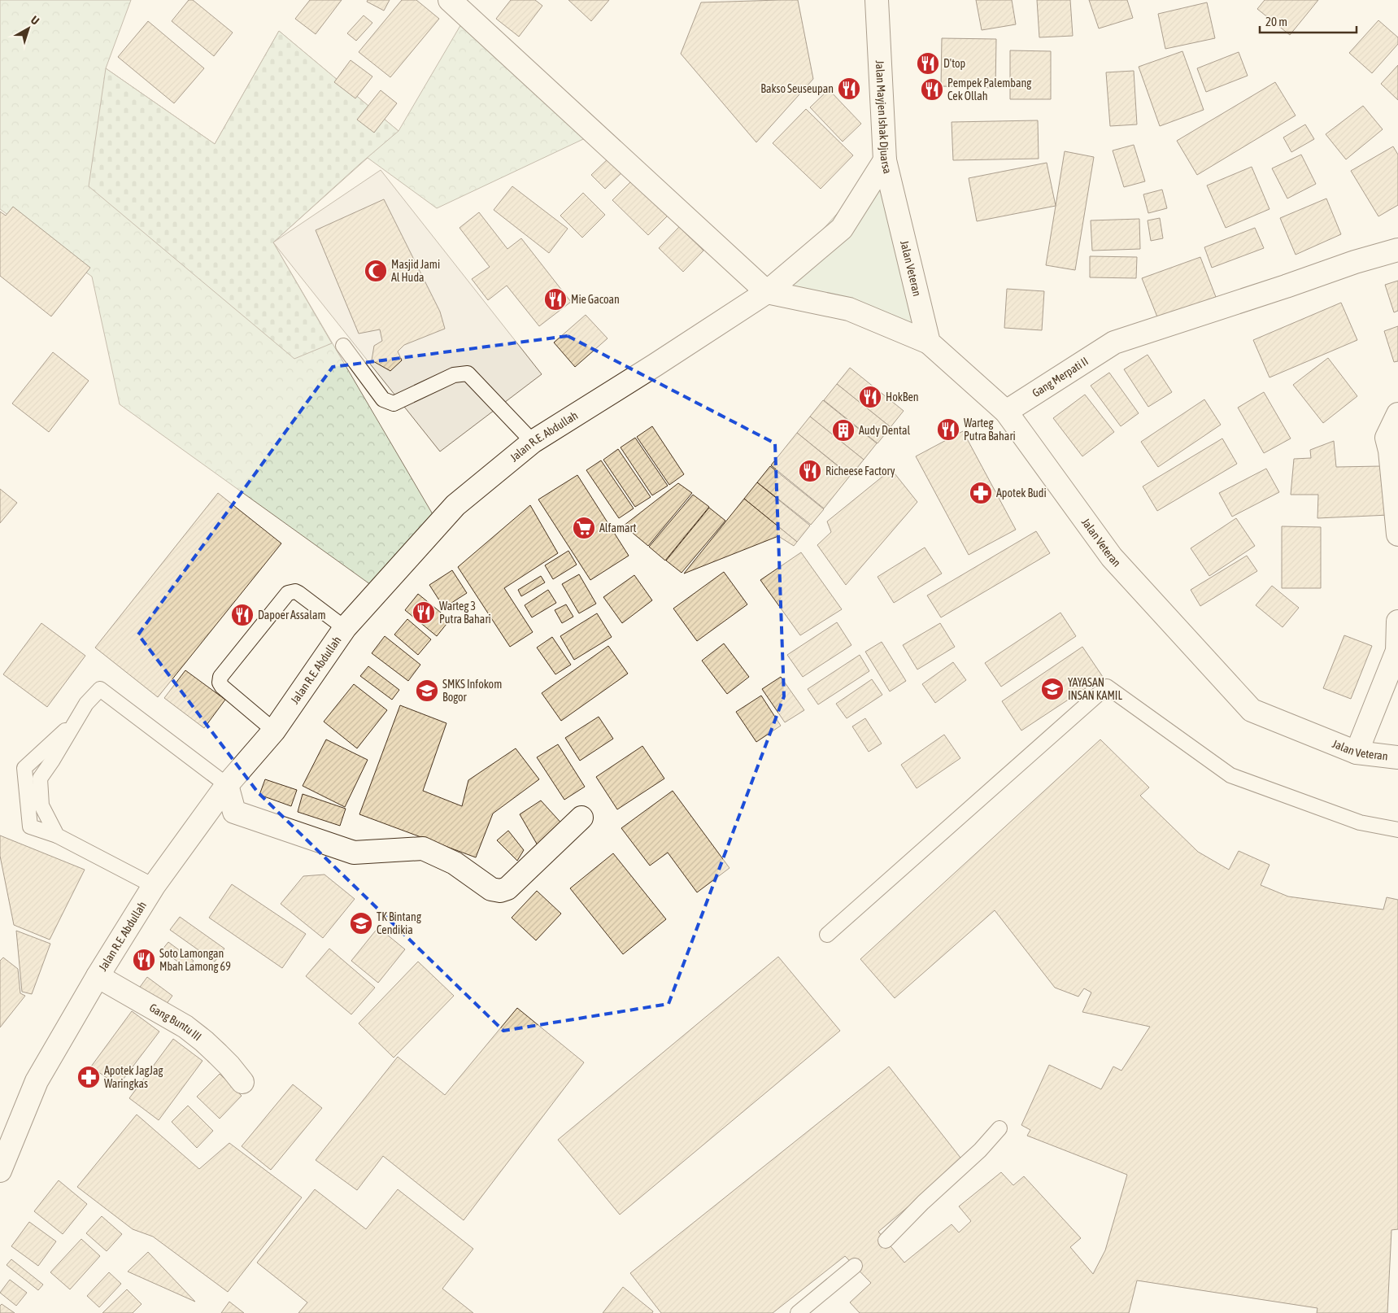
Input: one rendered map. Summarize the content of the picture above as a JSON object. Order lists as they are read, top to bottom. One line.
{"streets":{"main road":["Jalan Mayjen Ishak Djuarsa","Jalan Veteran","Gang Merpati II","Jalan R.E. Abdullah","Gang Buntu III"]},"crossings":[["Jalan Mayjen Ishak Djuarsa","Jalan Veteran"],["Jalan Mayjen Ishak Djuarsa","Jalan R.E. Abdullah"],["Jalan Veteran","Gang Merpati II"],["Jalan R.E. Abdullah","Gang Buntu III"]],"places":{"restaurant":["D'top","Bakso Seuseupan","Pempek Palembang Cek Ollah","Mie Gacoan","HokBen","Warteg Putra Bahari","Richeese Factory","Warteg 3 Putra Bahari","Dapoer Assalam","Soto Lamongan Mbah Lamong 69"],"mosque":["Masjid Jami Al Huda"],"building":["Audy Dental"],"pharmacy":["Apotek Budi","Apotek JagJag Waringkas"],"supermarket":["Alfamart"],"school or university":["YAYASAN INSAN KAMIL","SMKS Infokom Bogor","TK Bintang Cendikia"]},"scale_bar":"20 m","north":"top right"}
